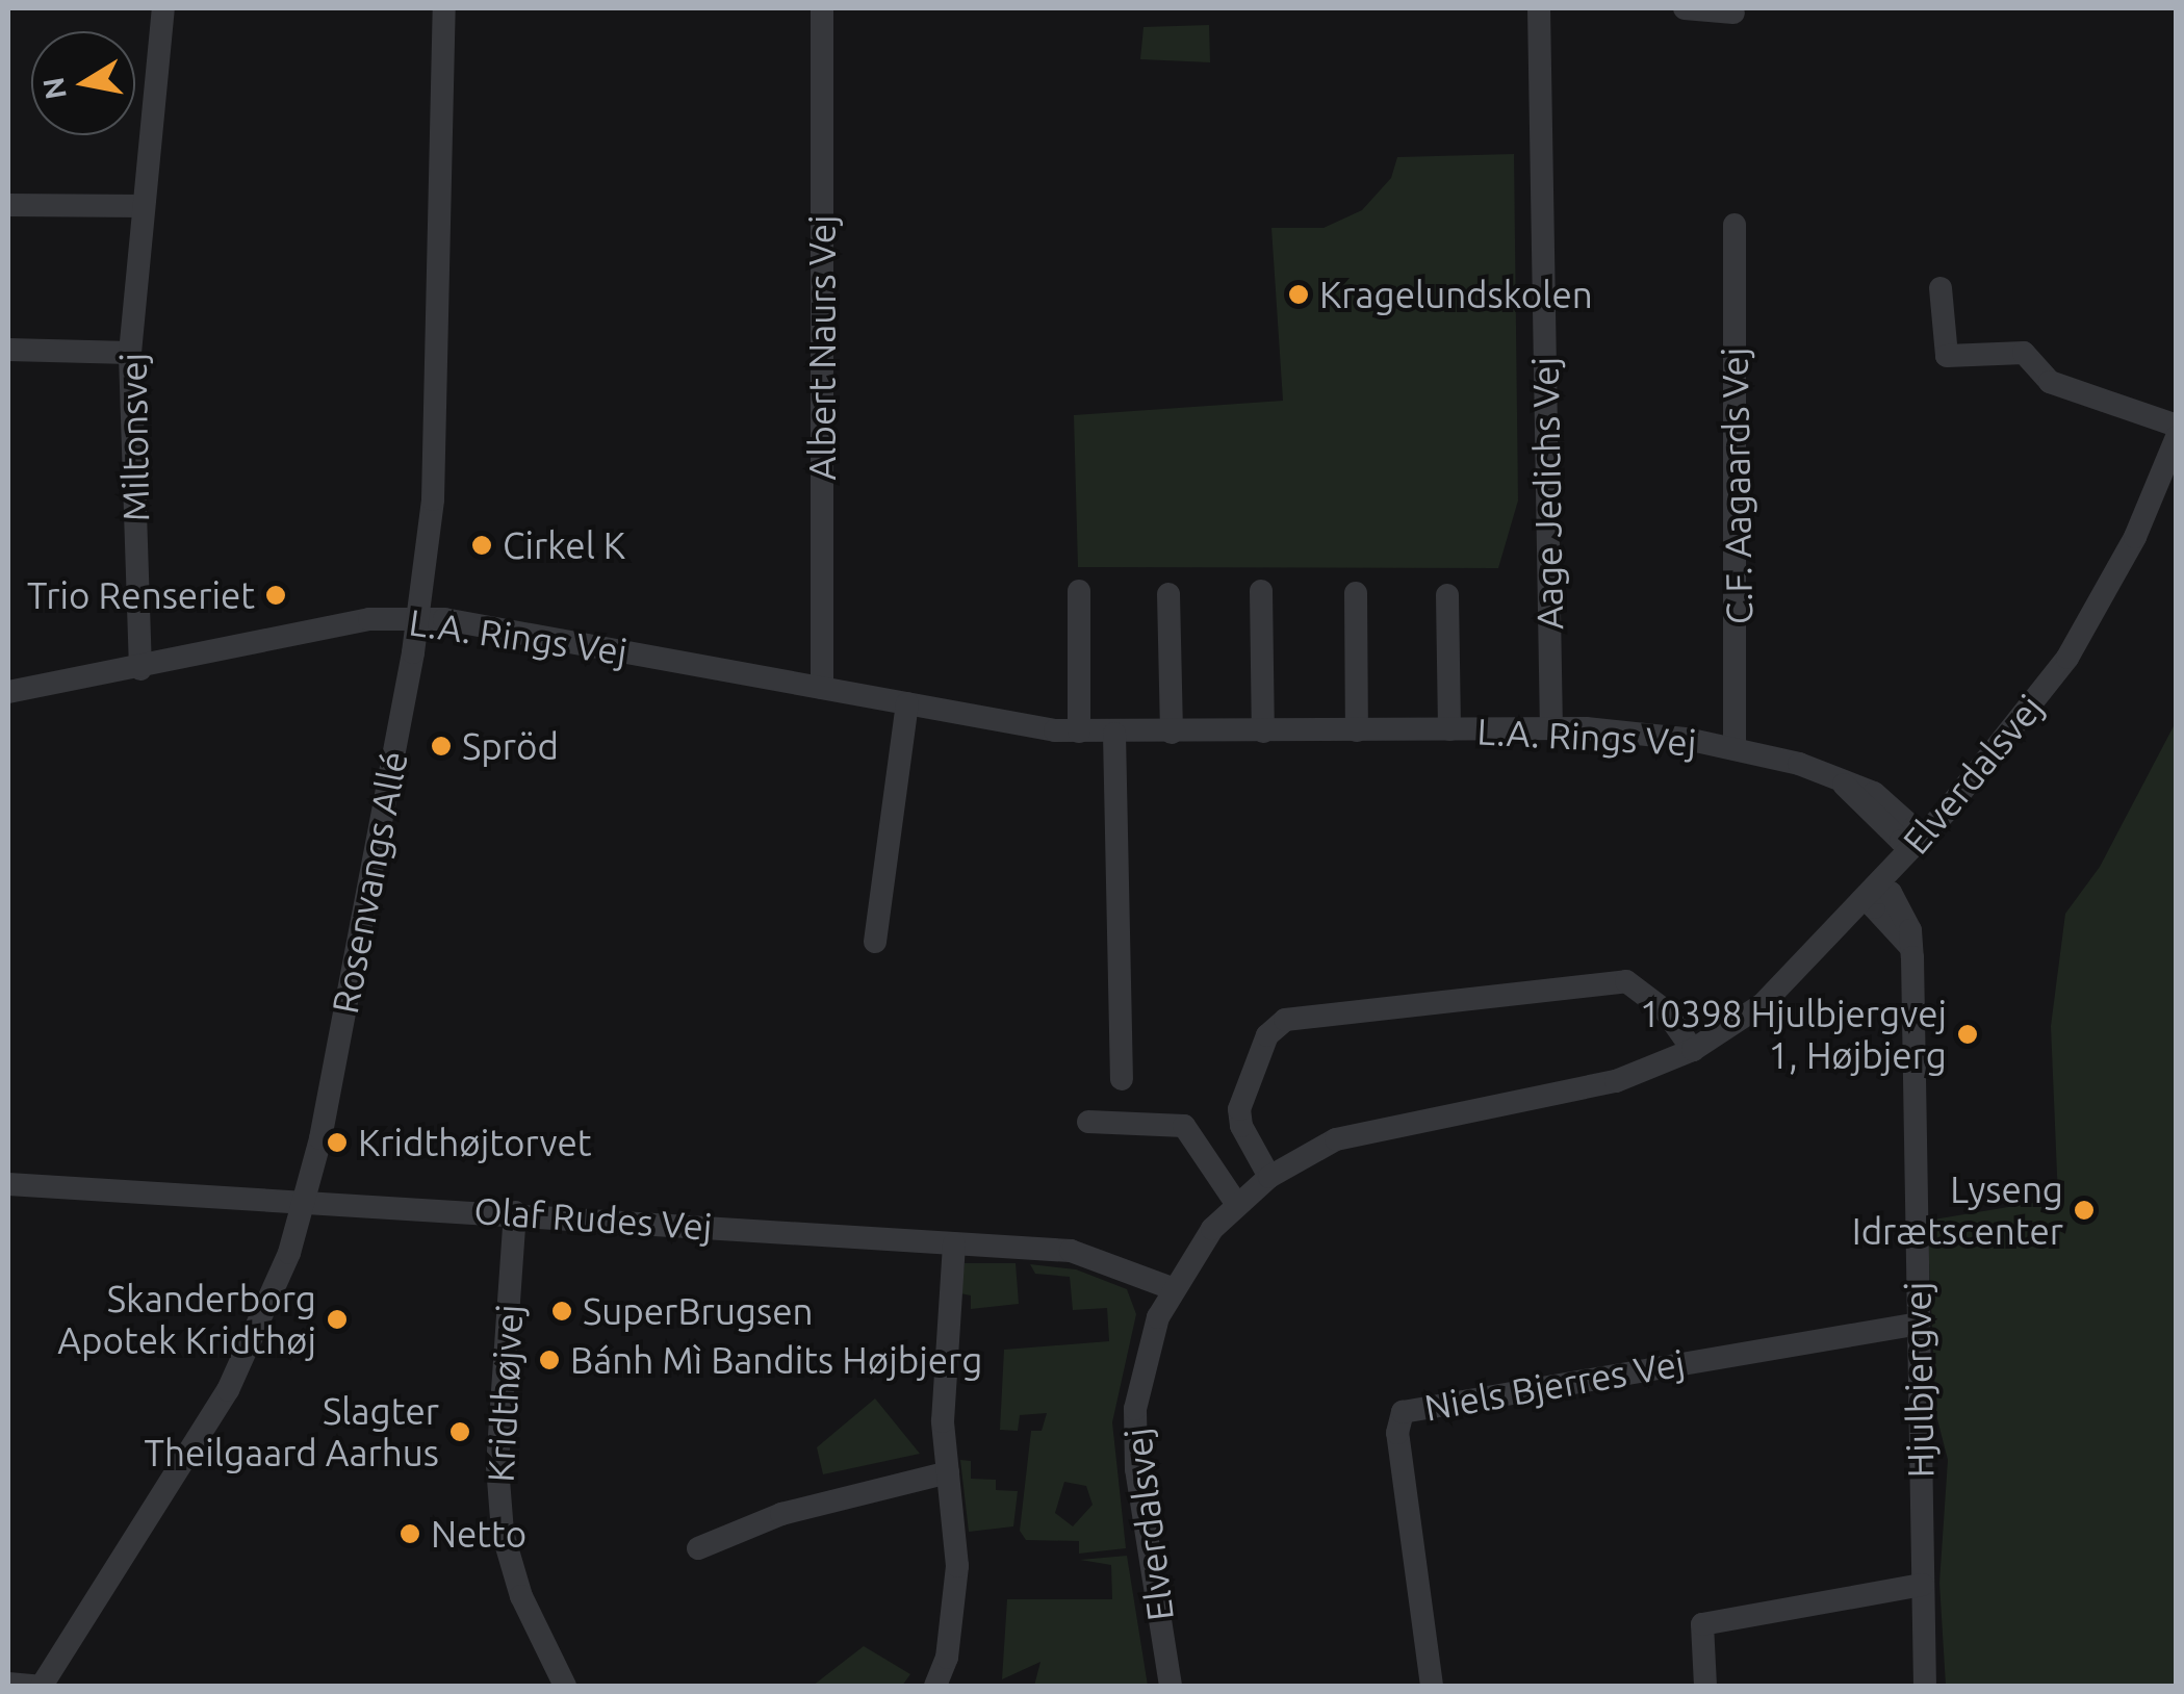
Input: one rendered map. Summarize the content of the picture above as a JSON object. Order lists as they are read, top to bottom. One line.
{"streets":{"street":["Albert Naurs Vej","Miltonsvej","C.F. Aagaards Vej","Aage Jedichs Vej","L.A. Rings Vej","Elverdalsvej","Rosenvangs Allé","Olaf Rudes Vej","Hjulbjergvej","Niels Bjerres Vej","Kridthøjvej"]},"crossings":[["Albert Naurs Vej","L.A. Rings Vej"],["Miltonsvej","L.A. Rings Vej"],["C.F. Aagaards Vej","L.A. Rings Vej"],["Aage Jedichs Vej","L.A. Rings Vej"],["L.A. Rings Vej","Elverdalsvej"],["L.A. Rings Vej","Rosenvangs Allé"],["Elverdalsvej","Olaf Rudes Vej"],["Elverdalsvej","Hjulbjergvej"],["Rosenvangs Allé","Olaf Rudes Vej"],["Olaf Rudes Vej","Kridthøjvej"],["Hjulbjergvej","Niels Bjerres Vej"]],"places":["Kragelundskolen","Cirkel K","Trio Renseriet","Spröd","10398 Hjulbjergvej 1, Højbjerg","Kridthøjtorvet","Lyseng Idrætscenter","SuperBrugsen","Skanderborg Apotek Kridthøj","Bánh Mì Bandits Højbjerg","Slagter Theilgaard Aarhus","Netto"],"north":"left"}
